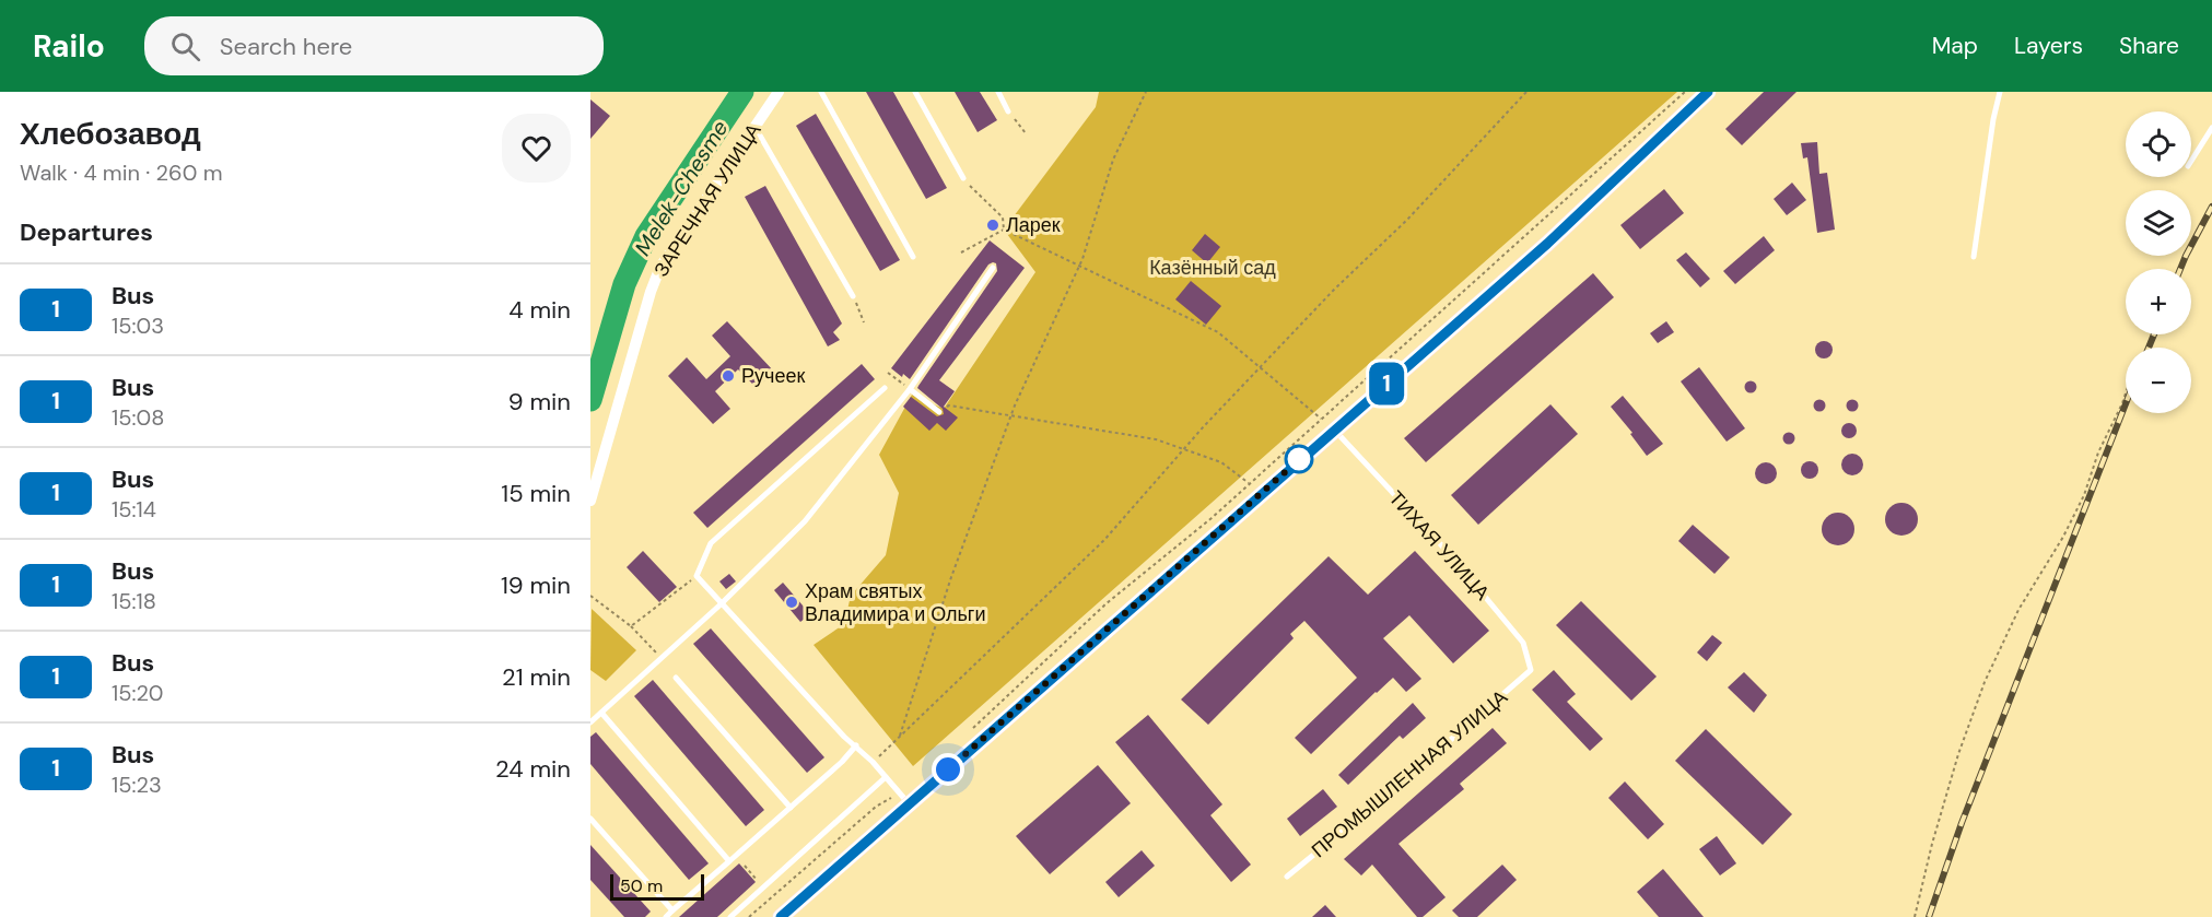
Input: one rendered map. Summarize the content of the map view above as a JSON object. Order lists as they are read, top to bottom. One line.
{"streets":{"street":["ЗАРЕЧНАЯ УЛИЦА"],"lane":["ТИХАЯ УЛИЦА","ПРОМЫШЛЕННАЯ УЛИЦА"]},"crossings":[["ТИХАЯ УЛИЦА","ПРОМЫШЛЕННАЯ УЛИЦА"]],"water":["Melek-Chesme"],"parks":["Казённый сад"],"places":["Ларек","Ручеек","Храм святых Владимира и Ольги"],"lines":["bus line 1"],"scale_bar":"50 m","page":{"header":"Railo","search":"Search here","nav":["Map","Layers","Share"],"heading":[["Хлебозавод","Walk · 4 min · 260 m"],"Departures"],"on_map":"1","map_buttons":["+","−"],"list":[{"mark":"1","name":"Bus","note":"15:03","value":"4 min"},{"mark":"1","name":"Bus","note":"15:08","value":"9 min"},{"mark":"1","name":"Bus","note":"15:14","value":"15 min"},{"mark":"1","name":"Bus","note":"15:18","value":"19 min"},{"mark":"1","name":"Bus","note":"15:20","value":"21 min"},{"mark":"1","name":"Bus","note":"15:23","value":"24 min"}],"scale":"50 m"}}
